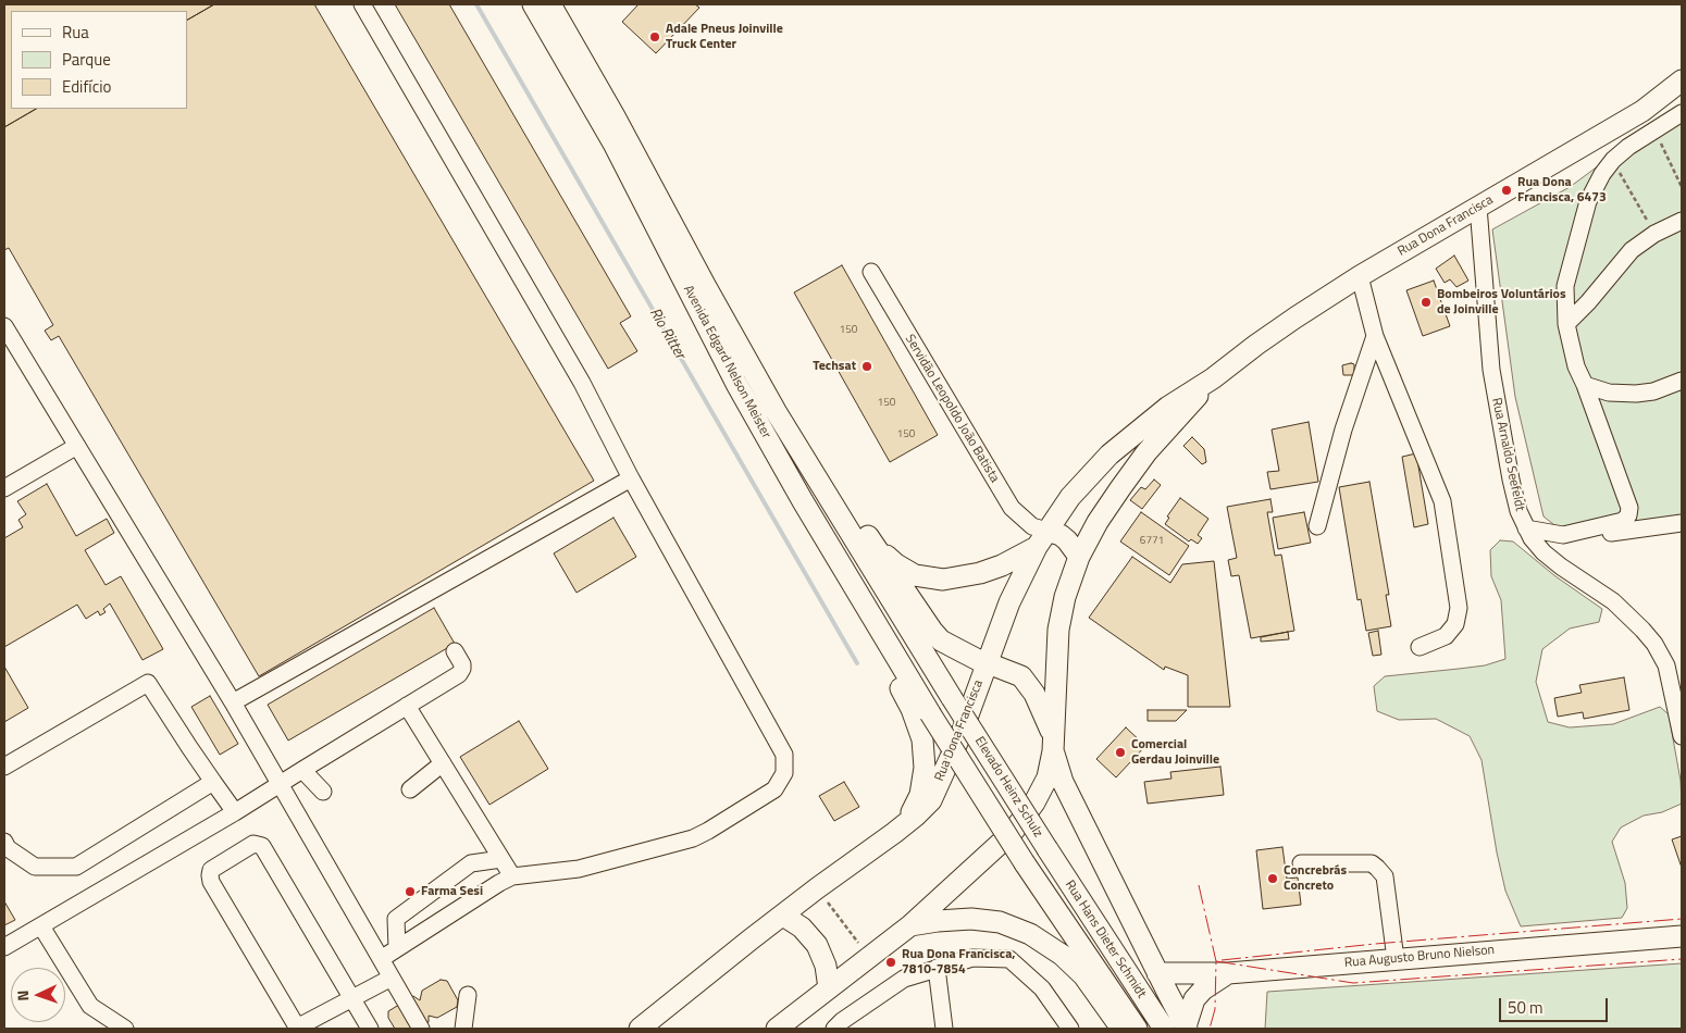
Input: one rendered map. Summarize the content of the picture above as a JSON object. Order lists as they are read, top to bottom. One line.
{"streets":{"main road":["Rua Dona Francisca","Avenida Edgard Nelson Meister","Elevado Heinz Schulz","Rua Hans Dieter Schmidt","Rua Augusto Bruno Nielson"],"street":["Servidão Leopoldo João Batista","Rua Arnaldo Seefeldt"]},"crossings":[["Rua Dona Francisca","Servidão Leopoldo João Batista"],["Rua Dona Francisca","Rua Arnaldo Seefeldt"],["Avenida Edgard Nelson Meister","Elevado Heinz Schulz"],["Elevado Heinz Schulz","Rua Hans Dieter Schmidt"]],"water":["Rio Ritter"],"places":["Adale Pneus Joinville Truck Center","Rua Dona Francisca, 6473","Bombeiros Voluntários de Joinville","Techsat","Comercial Gerdau Joinville","Concrebrás Concreto","Farma Sesi","Rua Dona Francisca, 7810-7854"],"house_numbers":["150","150","150","6771"],"legend":["Rua","Parque","Edifício"],"scale_bar":"50 m","north":"left"}
